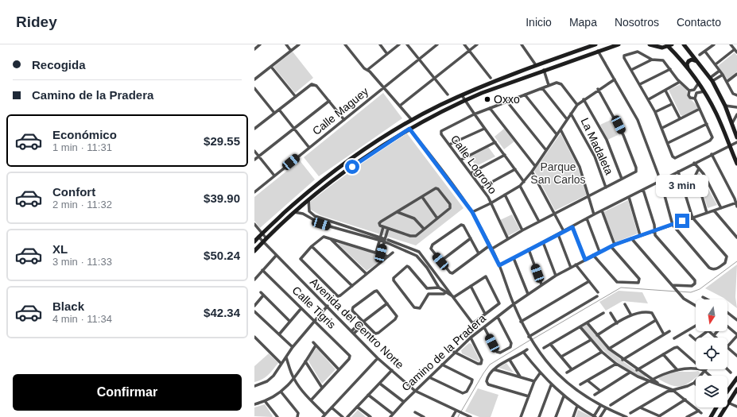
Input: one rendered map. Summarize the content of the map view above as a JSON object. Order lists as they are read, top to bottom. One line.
{"streets":{"street":["Calle Maguey","La Madaleta","Calle Logroño","Calle Tigris","Avenida del Centro Norte","Camino de la Pradera"]},"crossings":[["Avenida del Centro Norte","Camino de la Pradera"]],"parks":["Parque San Carlos"],"places":["Oxxo"],"north":"bottom","page":{"header":"Ridey","nav":["Inicio","Mapa","Nosotros","Contacto"],"banner":["Recogida","Camino de la Pradera"],"list":[{"name":"Económico","note":"1 min · 11:31","value":"$29.55"},{"name":"Confort","note":"2 min · 11:32","value":"$39.90"},{"name":"XL","note":"3 min · 11:33","value":"$50.24"},{"name":"Black","note":"4 min · 11:34","value":"$42.34"}],"bubble":"3 min","buttons":"Confirmar"}}
